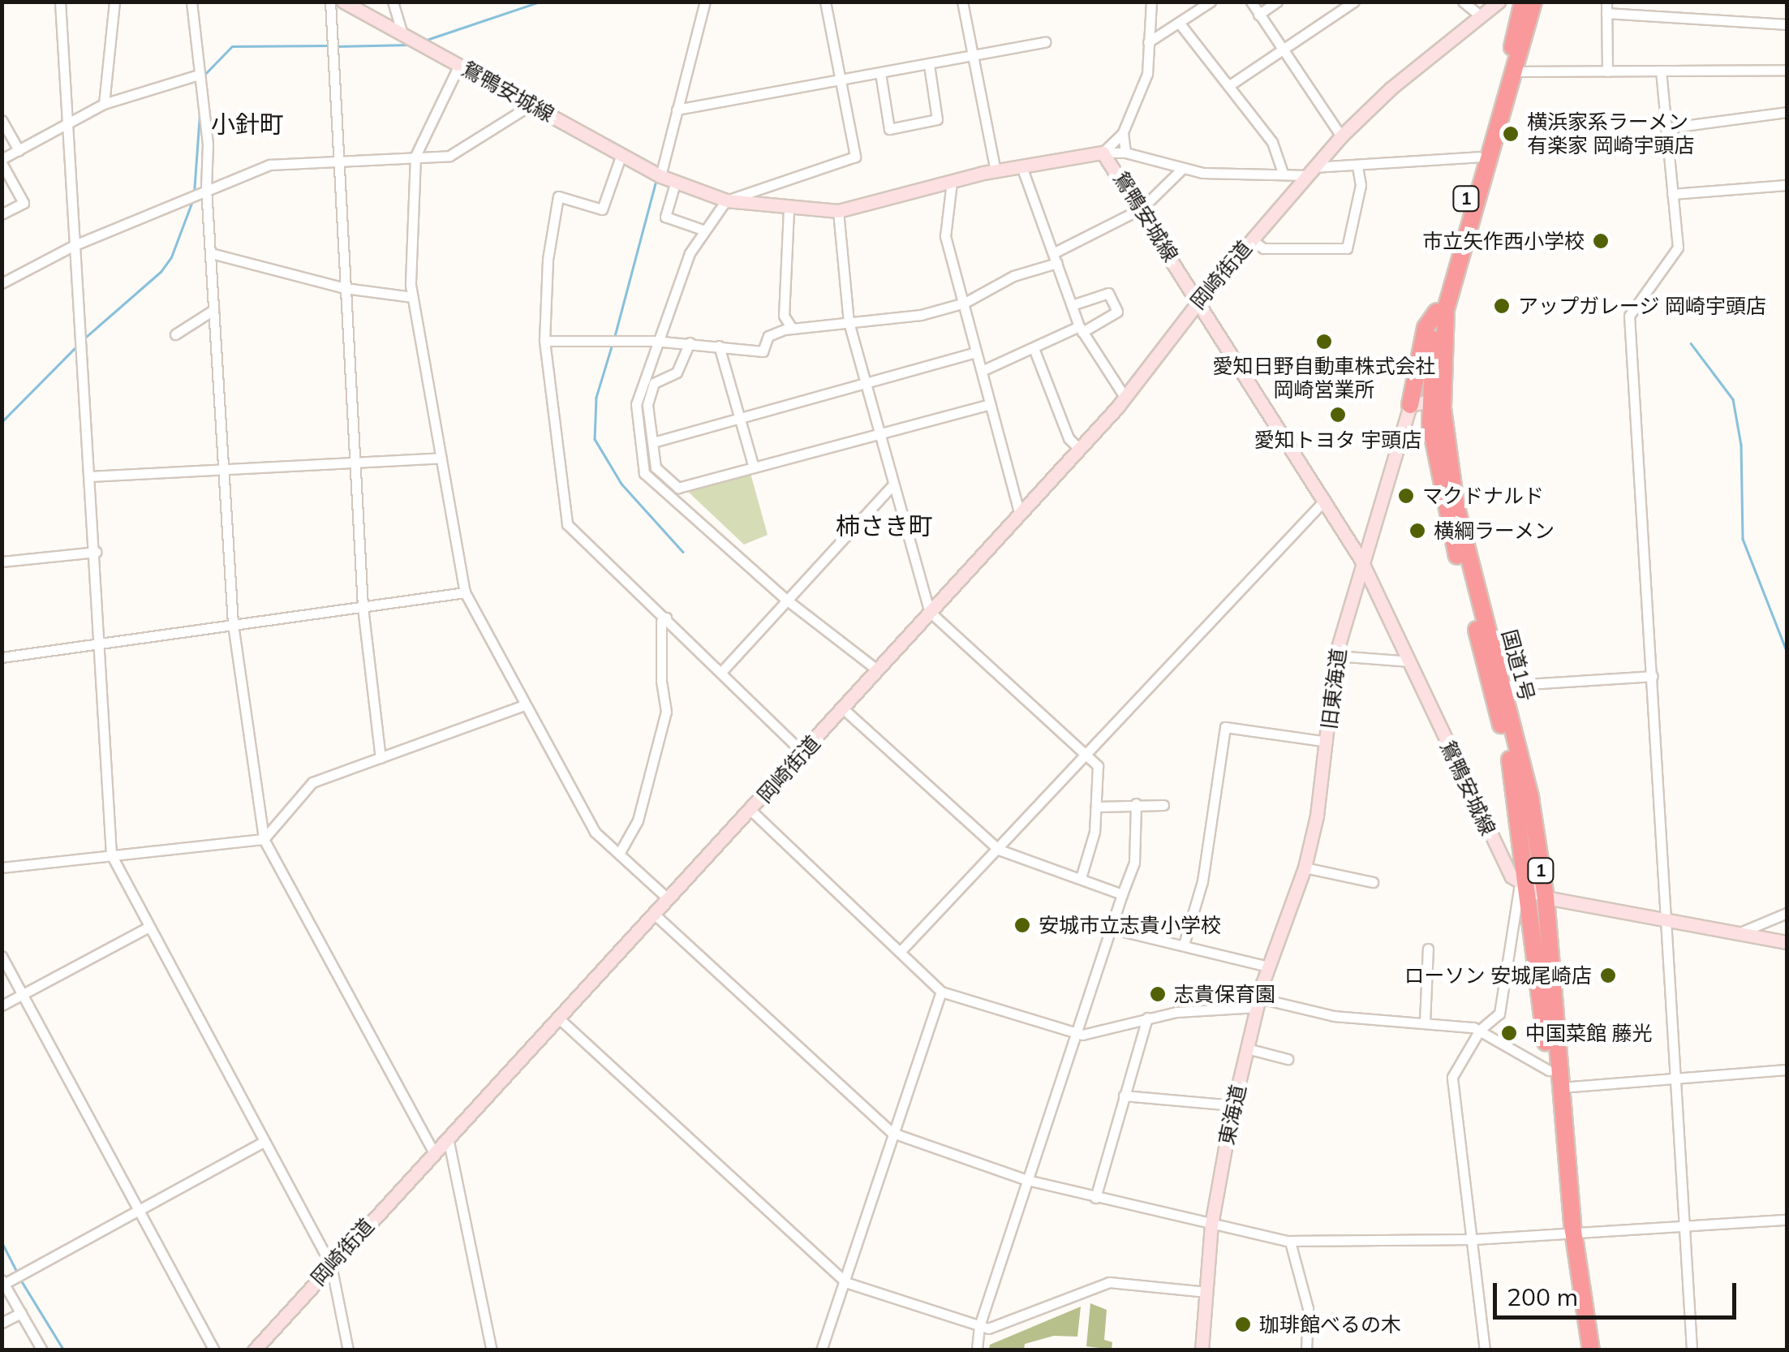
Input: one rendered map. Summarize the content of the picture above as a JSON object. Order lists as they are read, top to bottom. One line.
{"streets":{"highway":["1","国道1号"],"street":["鴛鴨安城線","岡崎街道","旧東海道","東海道"]},"crossings":[["鴛鴨安城線","岡崎街道"],["鴛鴨安城線","国道1号"],["鴛鴨安城線","旧東海道"],["旧東海道","東海道"]],"districts":["小針町","柿さき町"],"places":["横浜家系ラーメン 有楽家 岡崎宇頭店","市立矢作西小学校","アップガレージ 岡崎宇頭店","愛知日野自動車株式会社 岡崎営業所","愛知トヨタ 宇頭店","マクドナルド","横綱ラーメン","安城市立志貴小学校","ローソン 安城尾崎店","志貴保育園","中国菜館 藤光","珈琲館べるの木"],"scale_bar":"200 m"}
